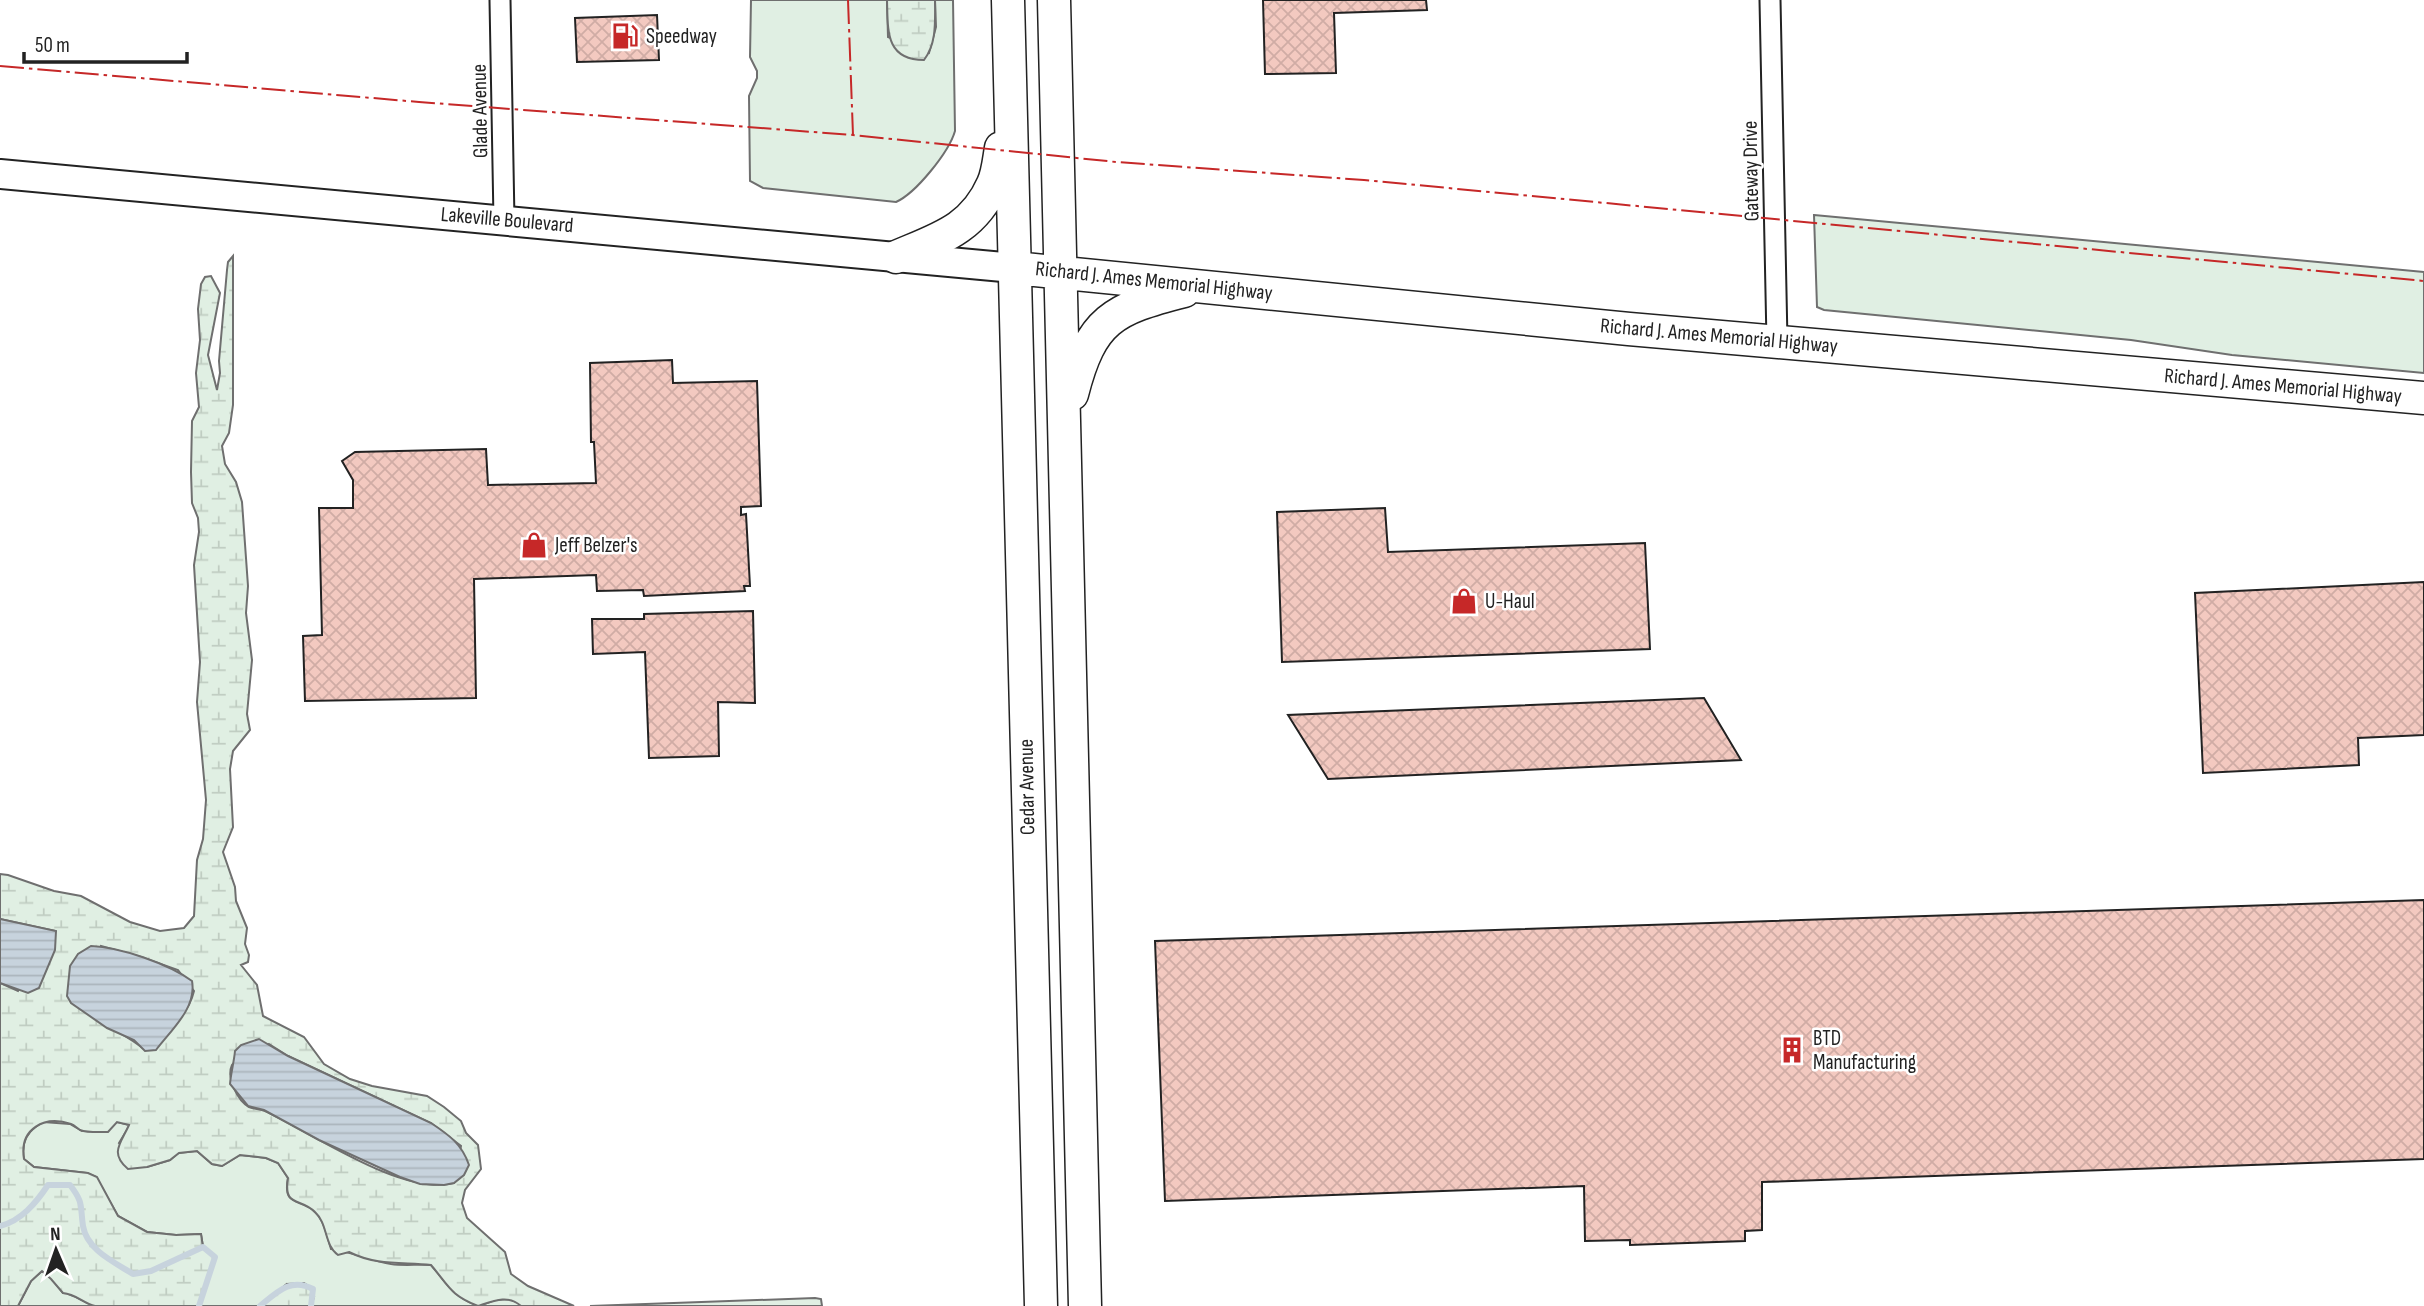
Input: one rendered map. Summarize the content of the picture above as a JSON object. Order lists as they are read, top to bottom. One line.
{"streets":{"main road":["Richard J. Ames Memorial Highway","Cedar Avenue"],"street":["Glade Avenue","Gateway Drive","Lakeville Boulevard"]},"crossings":[["Glade Avenue","Lakeville Boulevard"],["Gateway Drive","Richard J. Ames Memorial Highway"],["Lakeville Boulevard","Richard J. Ames Memorial Highway"],["Lakeville Boulevard","Cedar Avenue"],["Richard J. Ames Memorial Highway","Cedar Avenue"]],"places":{"fuel station":["Speedway"],"shop":["Jeff Belzer's","U-Haul"],"building":["BTD Manufacturing"]},"scale_bar":"50 m","north":"top"}
